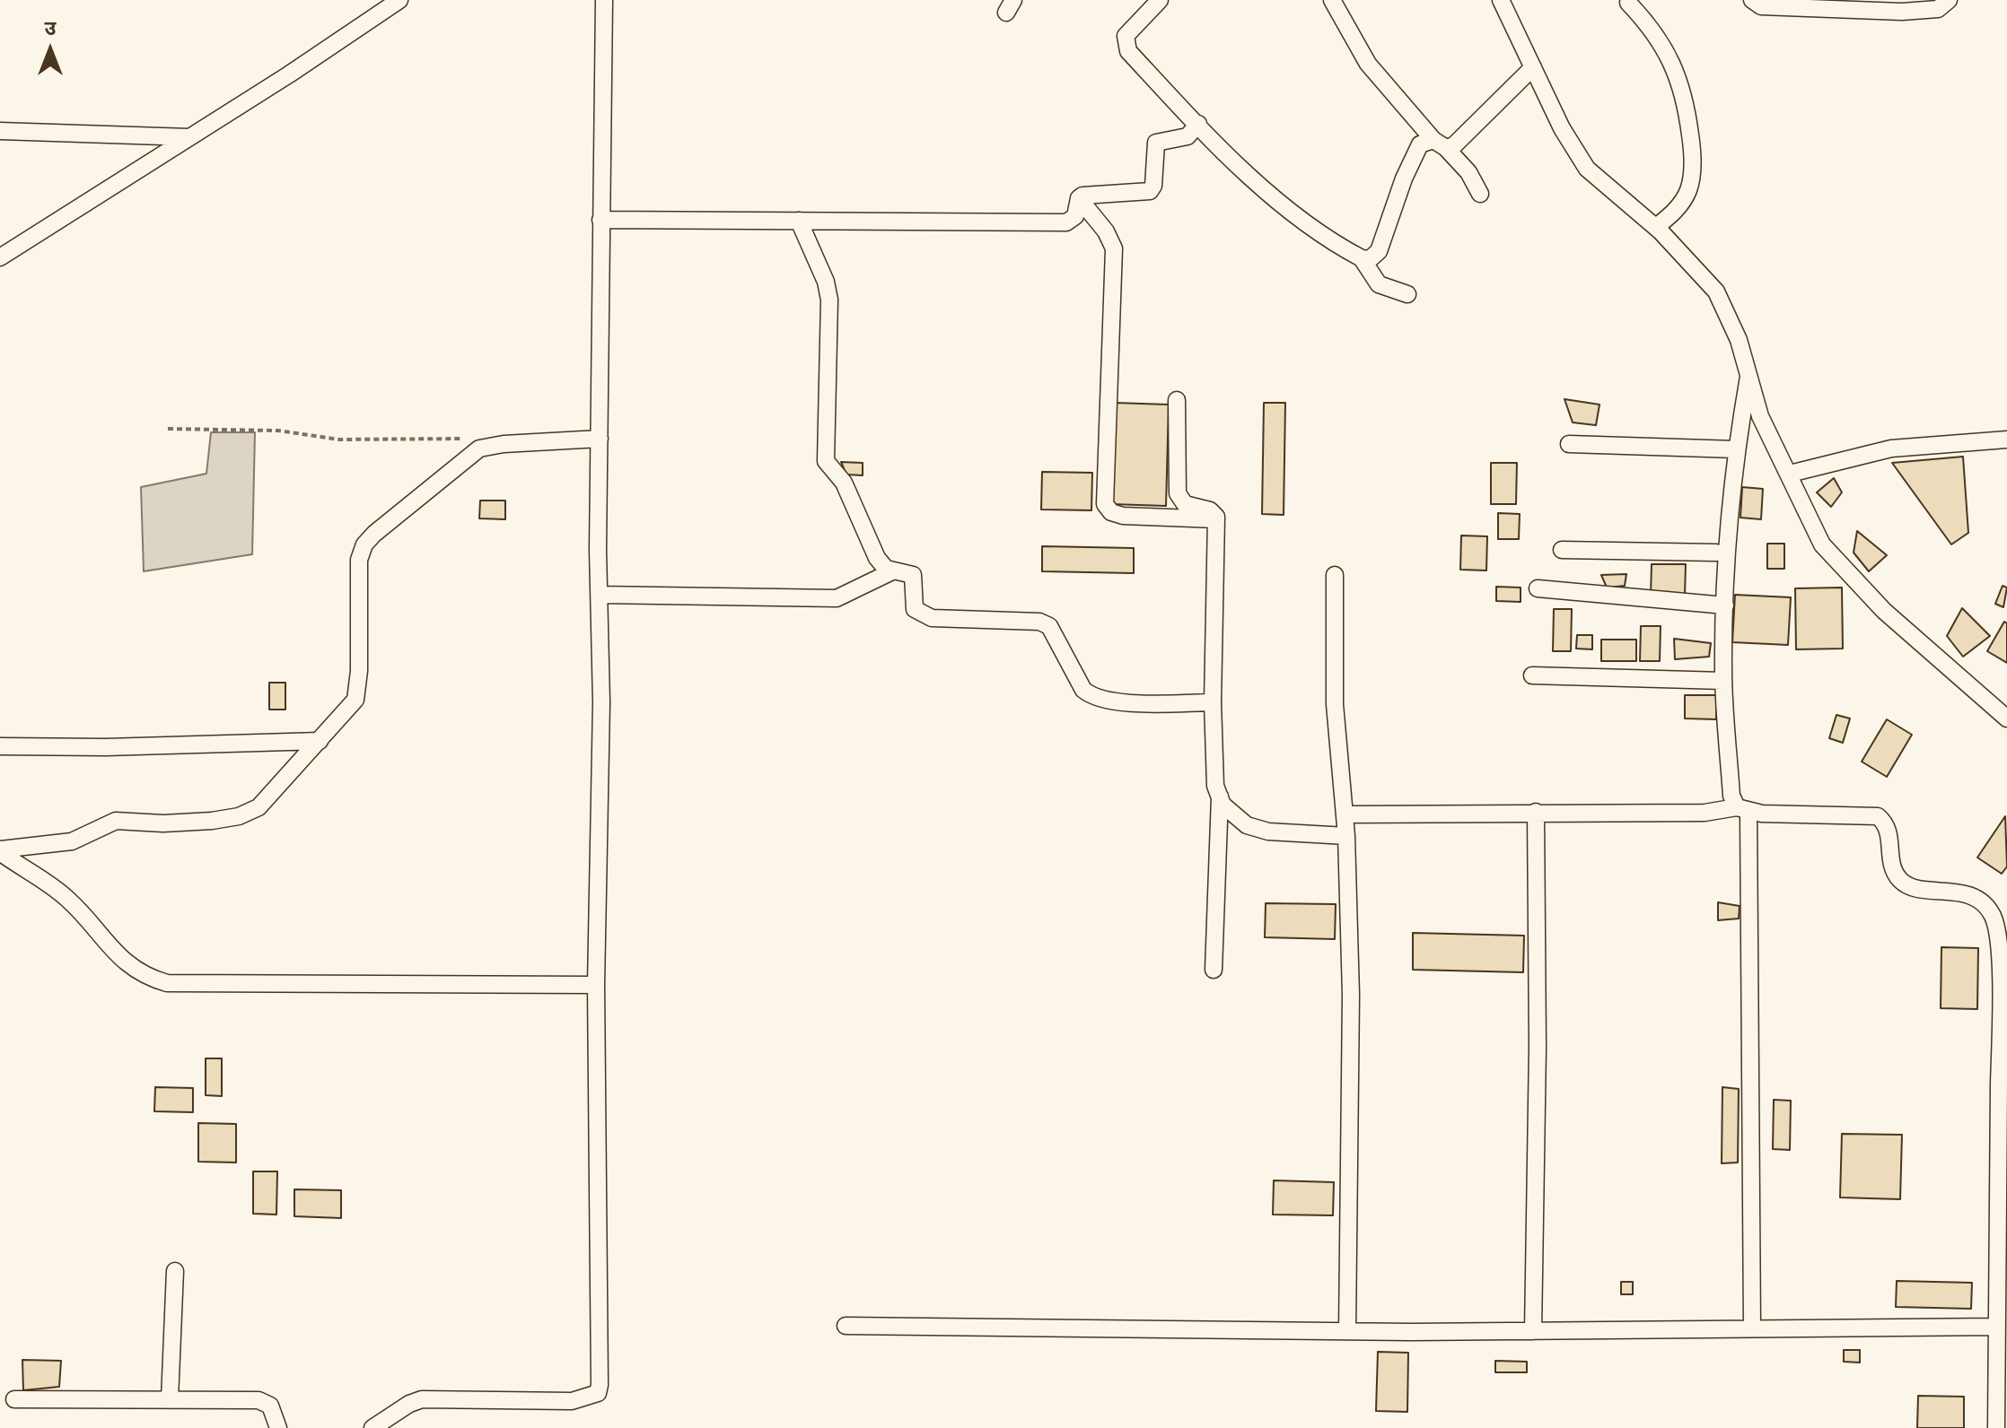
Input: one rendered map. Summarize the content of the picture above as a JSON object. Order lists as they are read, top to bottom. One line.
{"north":"top"}
